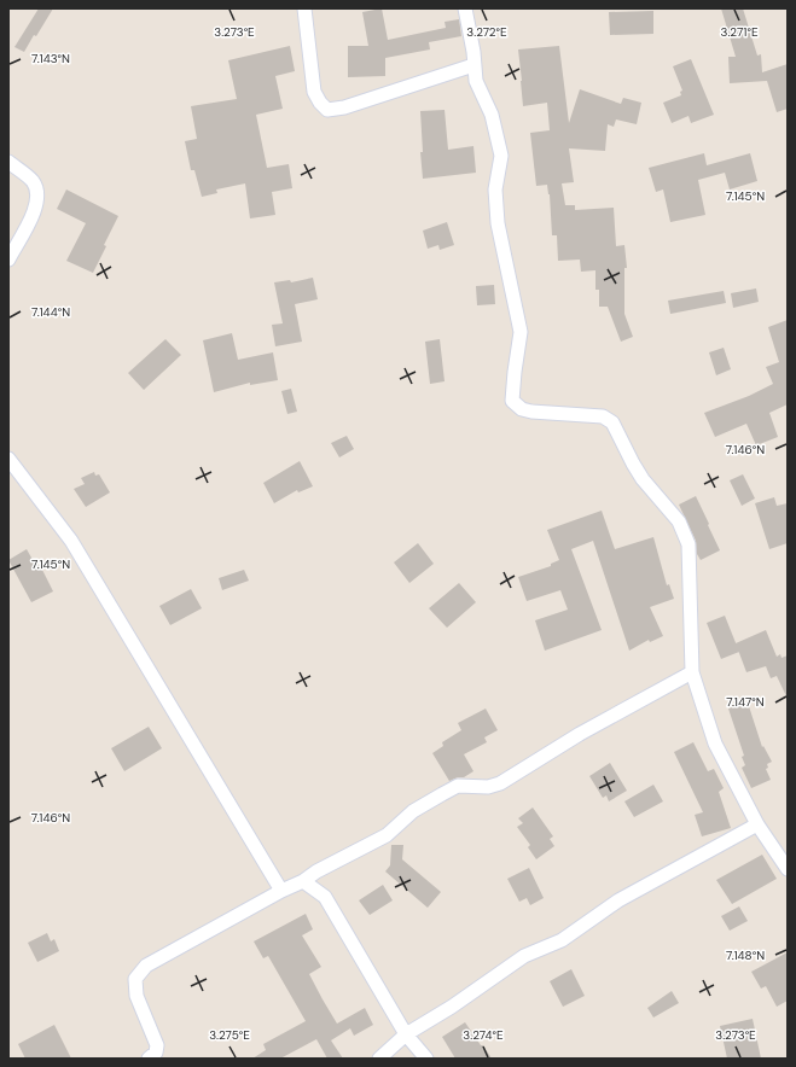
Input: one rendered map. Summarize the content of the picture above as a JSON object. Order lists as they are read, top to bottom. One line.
{"coordinates":["3.273°E","3.272°E","3.271°E","7.143°N","7.145°N","7.144°N","7.146°N","7.147°N","7.148°N","3.275°E","3.274°E"]}
